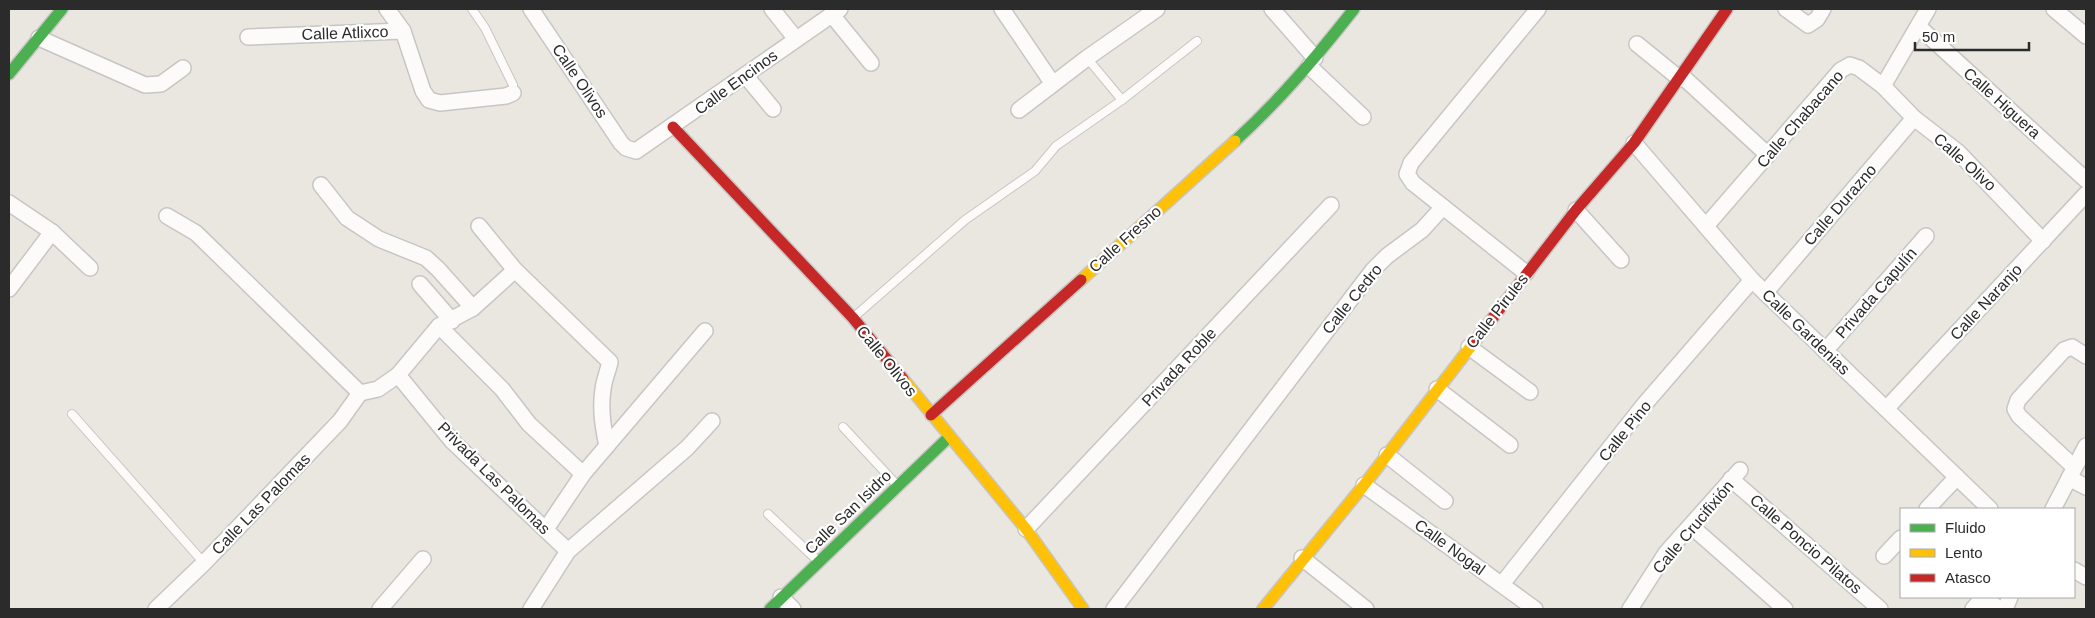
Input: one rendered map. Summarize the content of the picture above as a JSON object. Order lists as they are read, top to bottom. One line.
{"streets":{"street":["Calle Atlixco","Calle Olivos","Calle Encinos","Calle Higuera","Calle Chabacano","Calle Olivo","Calle Durazno","Calle Fresno","Privada Capulín","Calle Cedro","Calle Naranjo","Calle Pirules","Calle Gardenias","Privada Roble","Calle Pino","Privada Las Palomas","Calle Las Palomas","Calle San Isidro","Calle Crucifixión","Calle Poncio Pilatos","Calle Nogal"]},"crossings":[["Calle Olivos","Calle Encinos"],["Calle Olivos","Calle Fresno"],["Calle Olivos","Privada Roble"],["Calle Olivos","Calle San Isidro"],["Calle Chabacano","Calle Olivo"],["Calle Chabacano","Calle Gardenias"],["Calle Olivo","Calle Durazno"],["Calle Olivo","Calle Naranjo"],["Calle Durazno","Calle Gardenias"],["Privada Capulín","Calle Gardenias"],["Calle Naranjo","Calle Gardenias"],["Calle Pirules","Calle Gardenias"],["Calle Pirules","Calle Nogal"],["Calle Gardenias","Calle Pino"],["Calle Pino","Calle Nogal"],["Calle Crucifixión","Calle Poncio Pilatos"]],"legend":["Fluido","Lento","Atasco"],"scale_bar":"50 m"}
